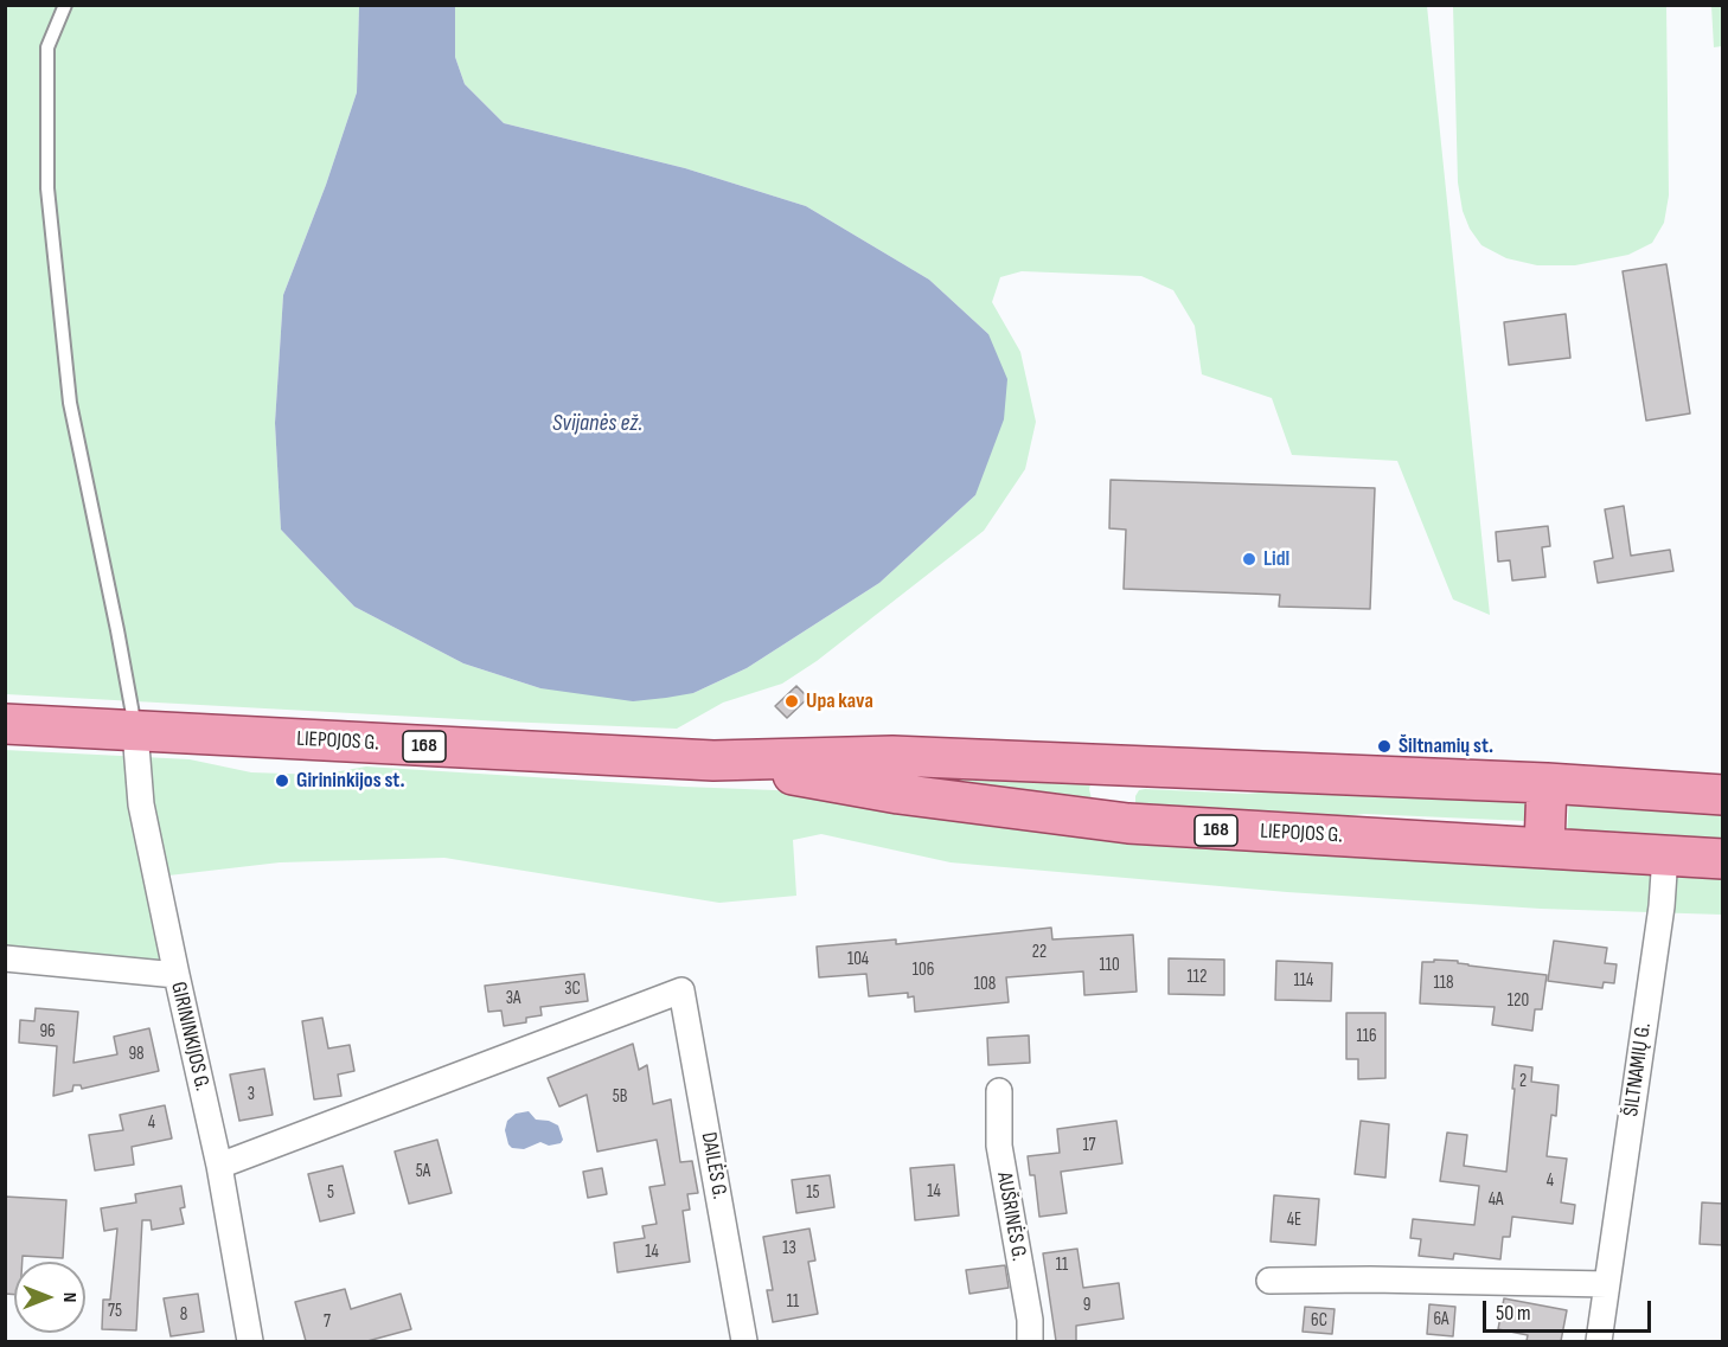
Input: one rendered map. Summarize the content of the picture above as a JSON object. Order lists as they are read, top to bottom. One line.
{"streets":{"main road":["LIEPOJOS G.","168"],"street":["GIRININKIJOS G.","ŠILTNAMIŲ G.","DAILĖS G.","AUŠRINĖS G."]},"crossings":[["LIEPOJOS G.","GIRININKIJOS G."],["LIEPOJOS G.","ŠILTNAMIŲ G."],["GIRININKIJOS G.","DAILĖS G."]],"water":["Svijanės ež."],"places":["Lidl","Upa kava","Šiltnamių st.","Girininkijos st."],"house_numbers":["22","104","110","106","112","114","118","108","3C","3A","120","96","116","98","2","3","5B","4","17","5A","4","14","5","15","4A","4E","13","14","11","11","9","75","8","6A","6C","7"],"scale_bar":"50 m","north":"right"}
